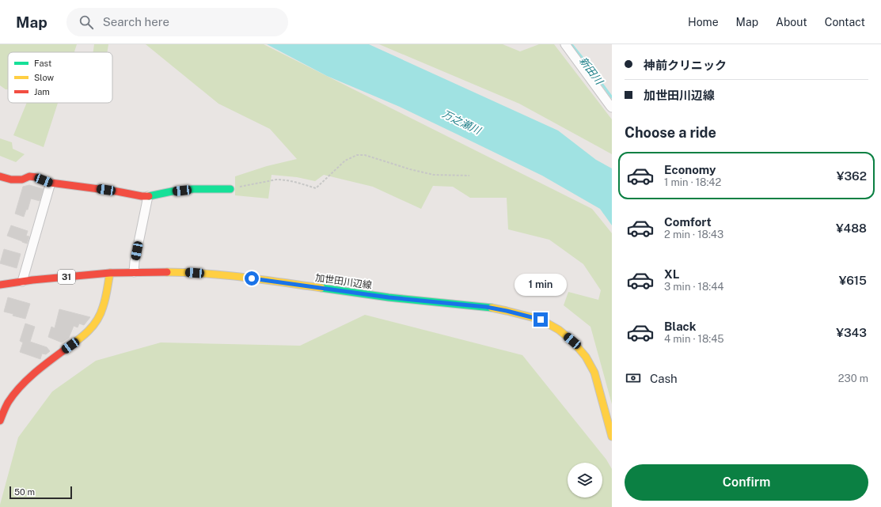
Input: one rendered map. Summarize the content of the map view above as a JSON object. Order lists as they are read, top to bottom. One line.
{"streets":{"main road":["31","加世田川辺線"]},"water":["新田川","万之瀬川"],"legend":["Fast","Slow","Jam"],"scale_bar":"50 m","page":{"header":"Map","search":"Search here","nav":["Home","Map","About","Contact"],"banner":["神前クリニック","加世田川辺線"],"heading":"Choose a ride","list":[{"name":"Economy","note":"1 min · 18:42","value":"¥362"},{"name":"Comfort","note":"2 min · 18:43","value":"¥488"},{"name":"XL","note":"3 min · 18:44","value":"¥615"},{"name":"Black","note":"4 min · 18:45","value":"¥343"}],"bubble":"1 min","pay":["Cash","230 m"],"buttons":"Confirm","scale":"50 m"}}
